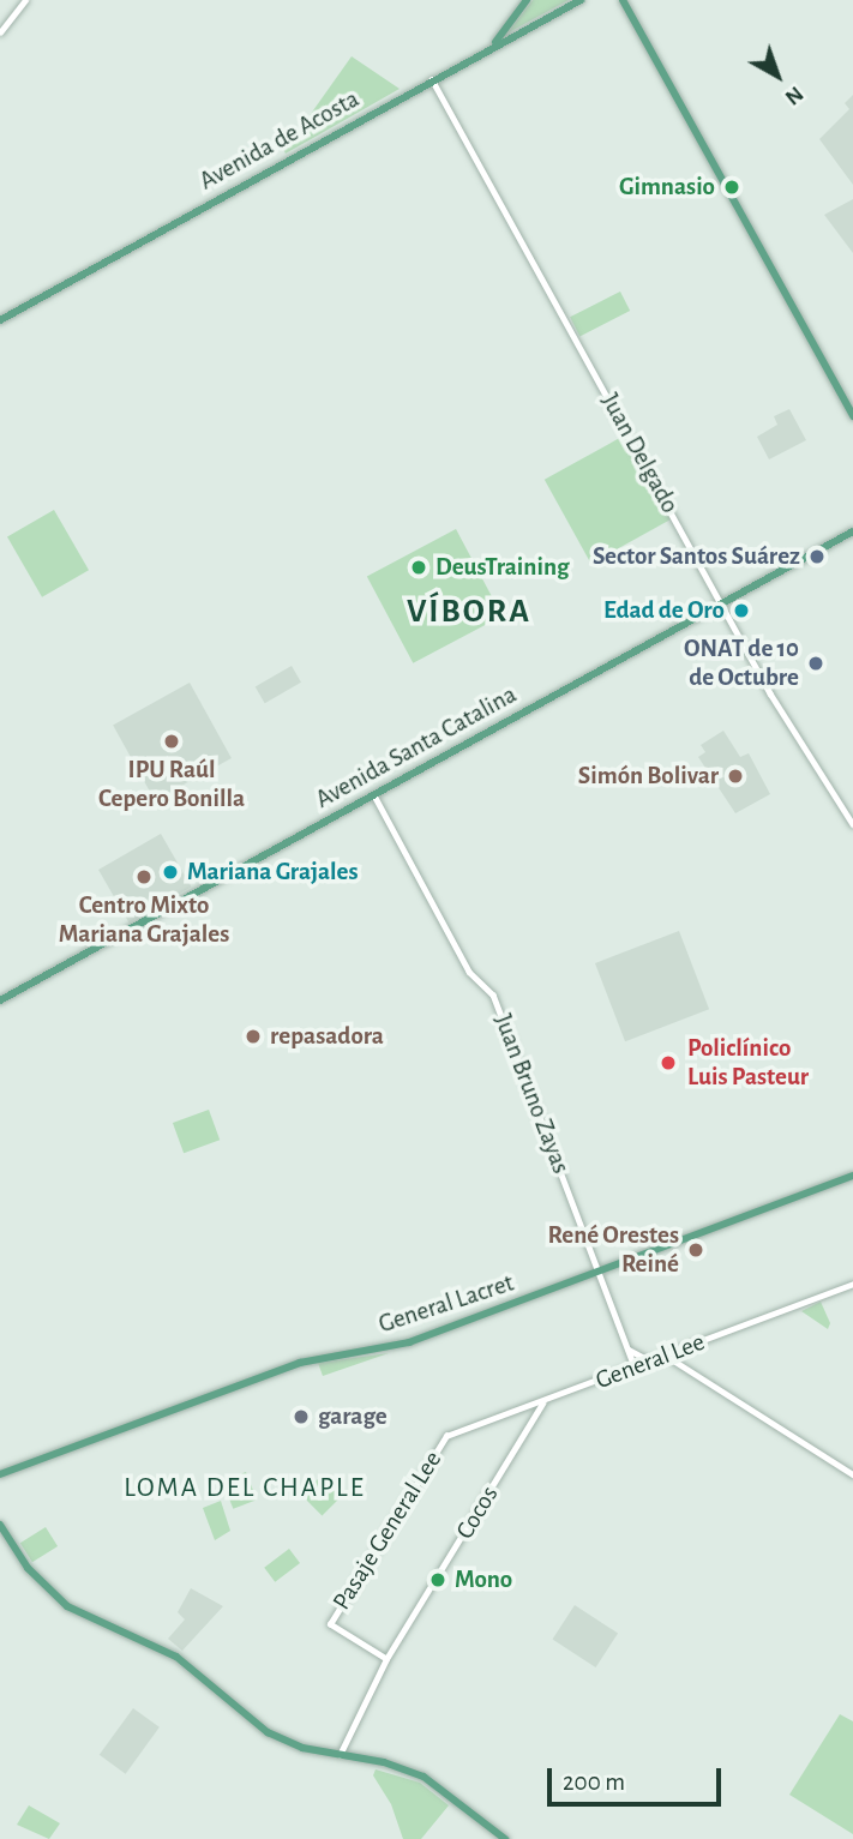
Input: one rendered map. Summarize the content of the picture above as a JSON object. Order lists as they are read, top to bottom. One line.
{"streets":{"main road":["Avenida de Acosta","Avenida Santa Catalina","General Lacret"],"street":["Juan Delgado","Juan Bruno Zayas","General Lee","Cocos","Pasaje General Lee"]},"crossings":[["Avenida de Acosta","Juan Delgado"],["Juan Delgado","Avenida Santa Catalina"],["Avenida Santa Catalina","Juan Bruno Zayas"],["Juan Bruno Zayas","General Lacret"],["Juan Bruno Zayas","General Lee"],["General Lee","Cocos"],["General Lee","Pasaje General Lee"],["Cocos","Pasaje General Lee"]],"districts":["VÍBORA","LOMA DEL CHAPLE"],"places":["Gimnasio","Sector Santos Suárez","DeusTraining","Edad de Oro","ONAT de 10 de Octubre","IPU Raúl Cepero Bonilla","Simón Bolivar","Mariana Grajales","Centro Mixto Mariana Grajales","repasadora","Policlínico Luis Pasteur","René Orestes Reiné","garage","Mono"],"scale_bar":"200 m","north":"bottom right"}
